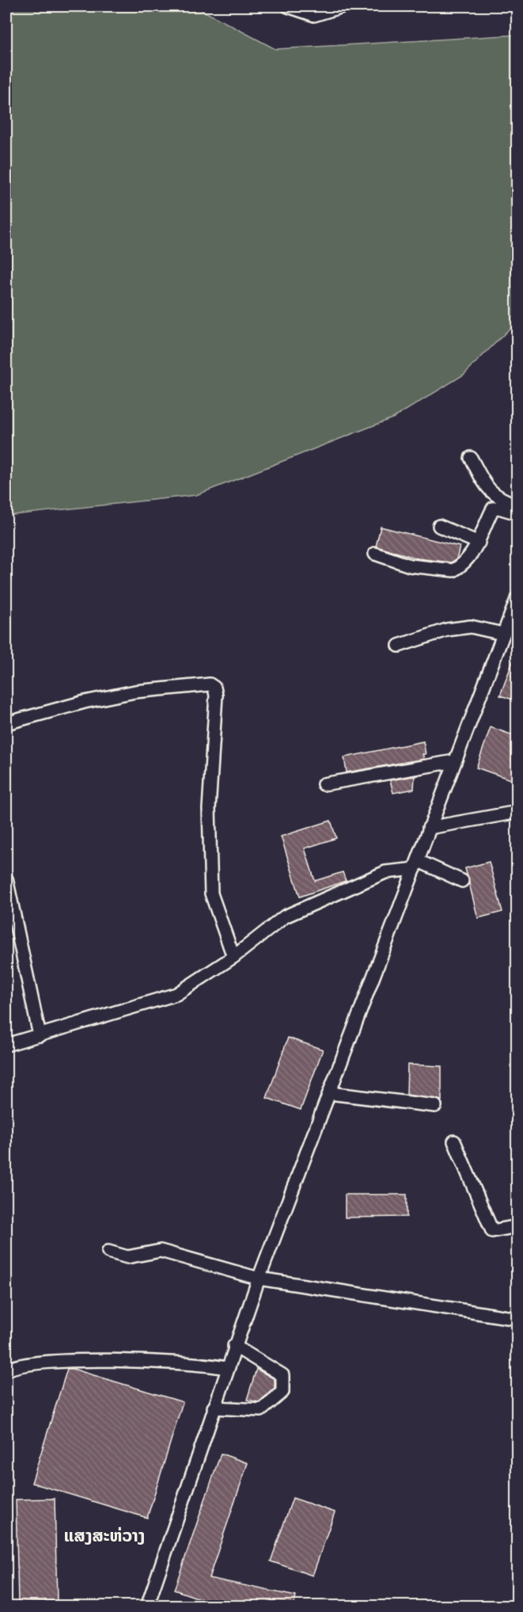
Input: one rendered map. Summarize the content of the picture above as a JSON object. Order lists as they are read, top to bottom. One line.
{"districts":["ແສງສະຫ່ວາງ"]}
